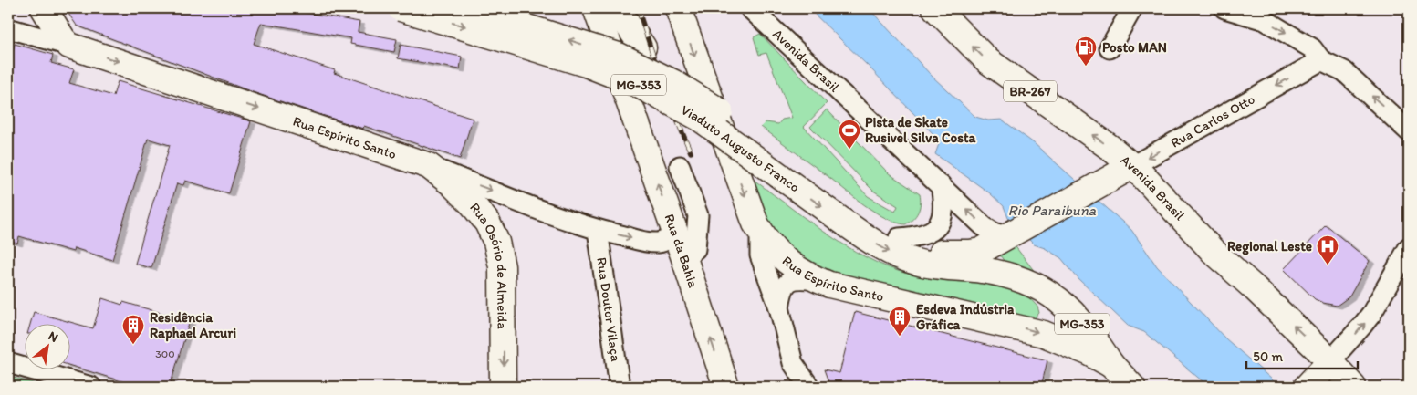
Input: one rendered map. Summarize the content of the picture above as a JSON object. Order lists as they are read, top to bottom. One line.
{"streets":{"main road":["Avenida Brasil","MG-353","BR-267","Rua Carlos Otto","Rua Espírito Santo","Viaduto Augusto Franco","Rua da Bahia","Rua Osório de Almeida"],"street":["Rua Doutor Vilaça"]},"crossings":[["Avenida Brasil","Rua Carlos Otto"],["Avenida Brasil","Viaduto Augusto Franco"],["Rua Carlos Otto","Viaduto Augusto Franco"],["Rua Espírito Santo","Viaduto Augusto Franco"],["Rua Espírito Santo","Rua da Bahia"],["Rua Espírito Santo","Rua Osório de Almeida"],["Rua Espírito Santo","Rua Doutor Vilaça"]],"one_way":["Rua Carlos Otto","Rua Espírito Santo","Rua Osório de Almeida"],"water":["Rio Paraibuna"],"places":{"fuel station":["Posto MAN"],"sports":["Pista de Skate Rusivel Silva Costa"],"hospital":["Regional Leste"],"building":["Esdeva Indústria Gráfica","Residência Raphael Arcuri"]},"house_numbers":["300"],"scale_bar":"50 m","north":"top right"}
